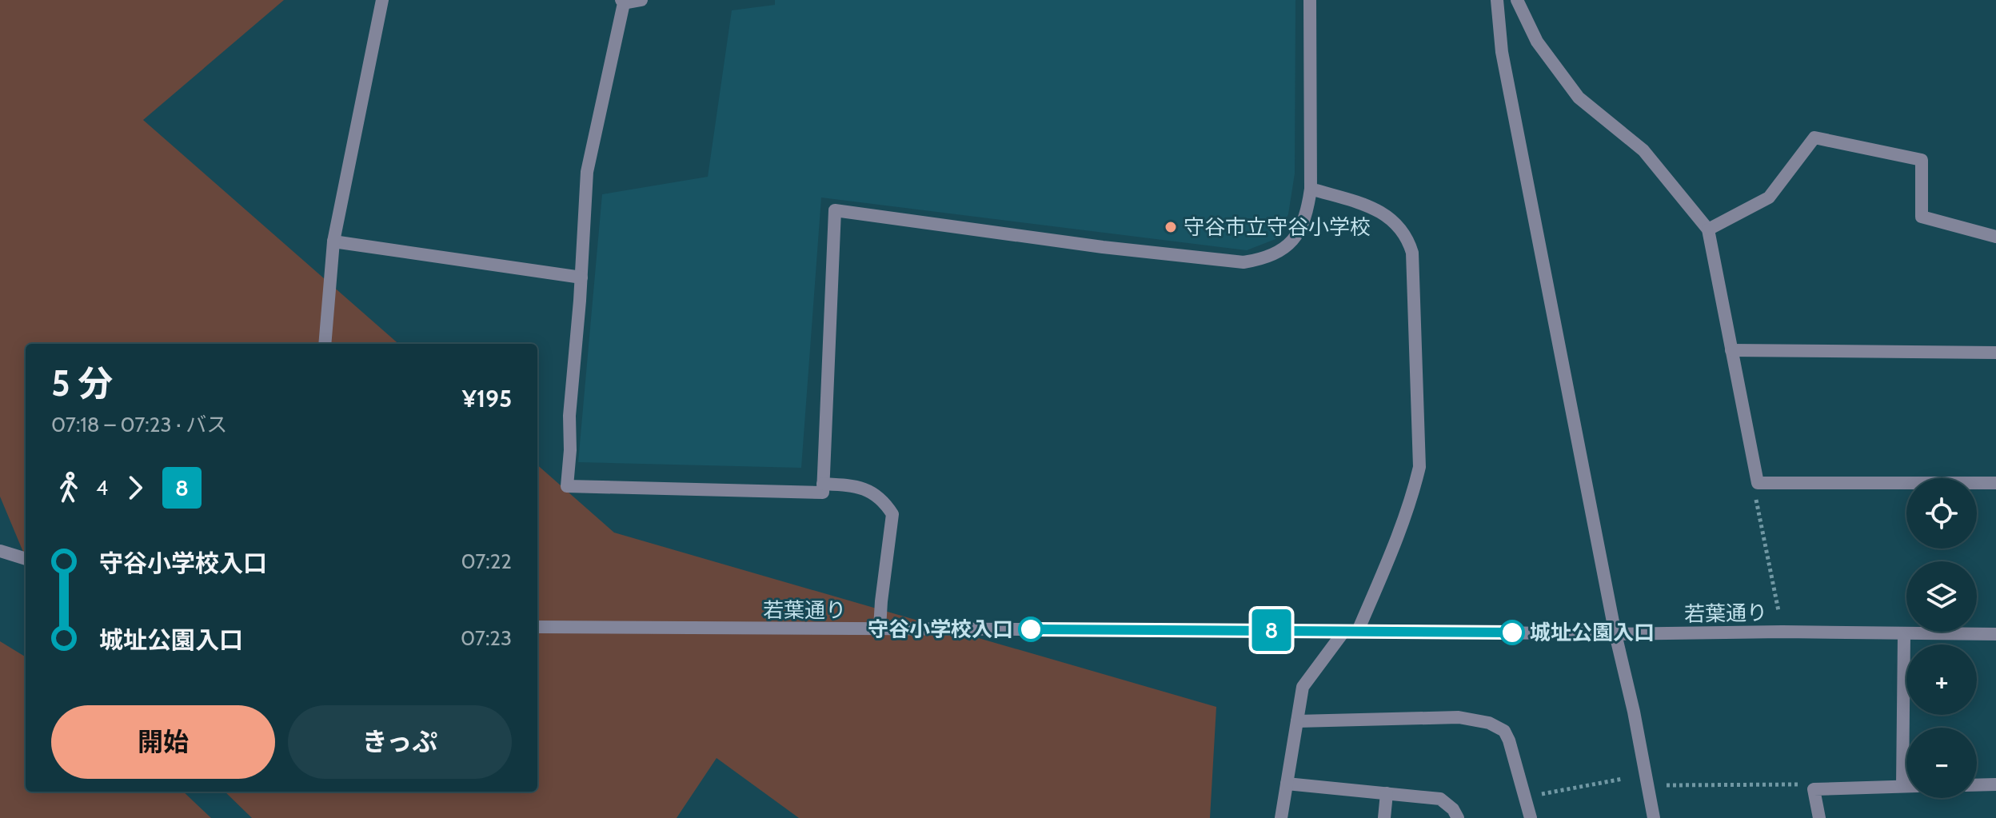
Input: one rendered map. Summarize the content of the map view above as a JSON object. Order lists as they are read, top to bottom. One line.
{"streets":{"street":["若葉通り"]},"places":["守谷市立守谷小学校","守谷小学校入口","城址公園入口"],"lines":["bus line 8"],"page":{"on_map":"8","heading":["5 分","07:18 – 07:23 · バス","¥195"],"legs":["4","8"],"map_buttons":["+","−"],"list":[{"name":"守谷小学校入口","value":"07:22"},{"name":"城址公園入口","value":"07:23"}],"buttons":["開始","きっぷ"]}}
